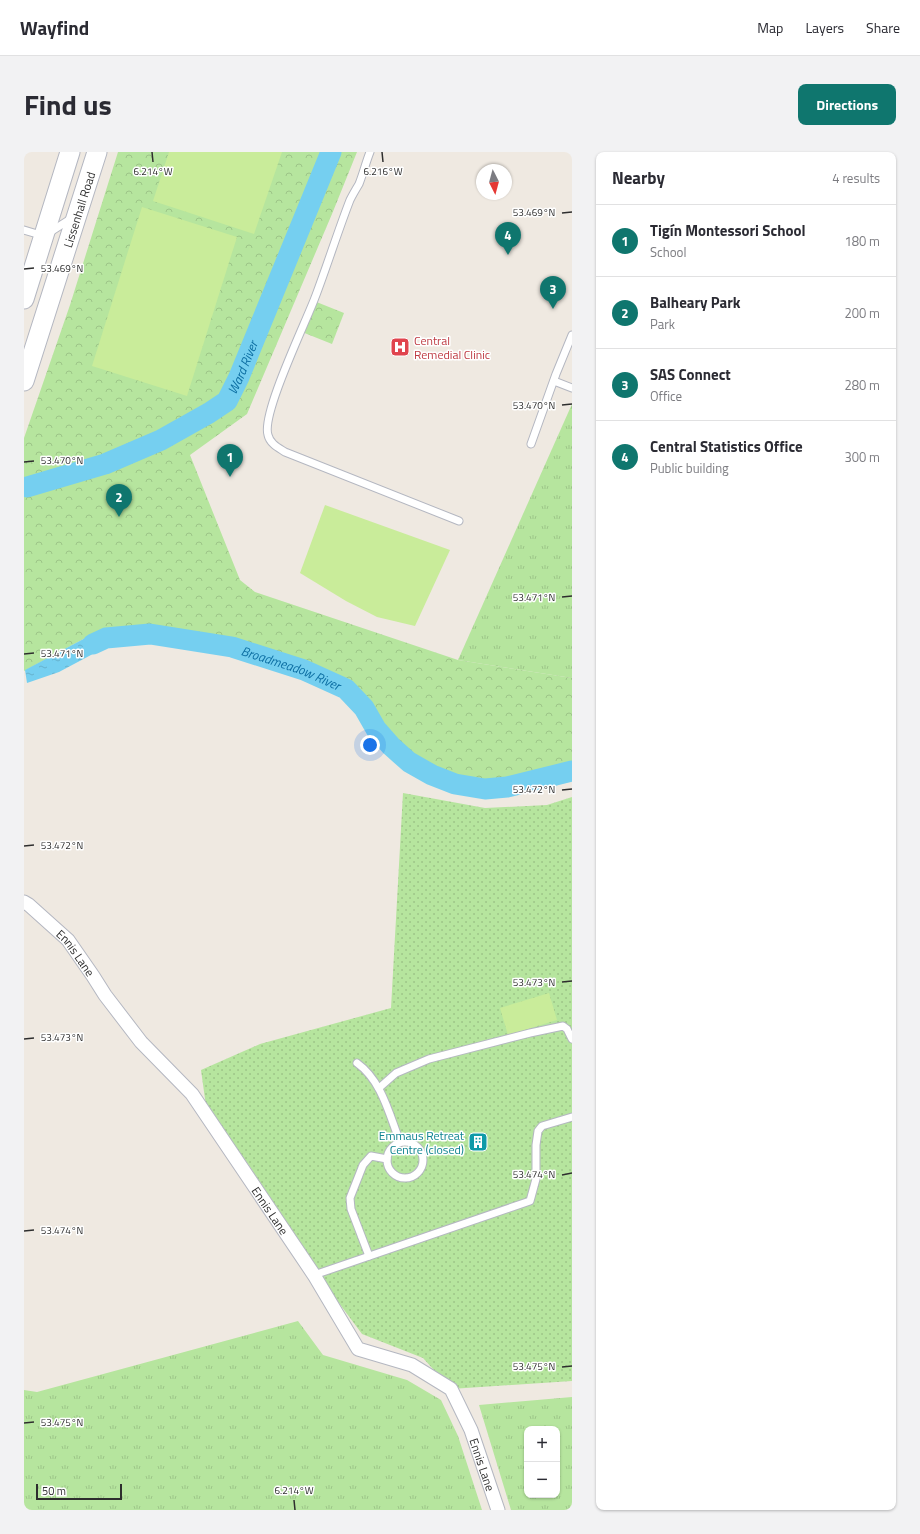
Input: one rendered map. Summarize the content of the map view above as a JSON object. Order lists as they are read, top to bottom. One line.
{"streets":{"main road":["Lissenhall Road"],"street":["Ennis Lane"]},"water":["Ward River","Broadmeadow River"],"places":{"hospital":["Central Remedial Clinic"],"building":["Emmaus Retreat Centre (closed)"]},"scale_bar":"50 m","north":"bottom","page":{"header":"Wayfind","nav":["Map","Layers","Share"],"title":"Find us","buttons":"Directions","heading":["Nearby","4 results"],"list":[{"mark":"1","name":"Tigín Montessori School","note":"School","value":"180 m"},{"mark":"2","name":"Balheary Park","note":"Park","value":"200 m"},{"mark":"3","name":"SAS Connect","note":"Office","value":"280 m"},{"mark":"4","name":"Central Statistics Office","note":"Public building","value":"300 m"}],"pins":["4","3","1","2"],"map_buttons":["+","−"],"scale":"50 m"},"coordinates":["6.214°W","6.216°W","53.469°N","53.470°N","53.471°N","53.472°N","53.473°N","53.474°N","53.475°N"]}
